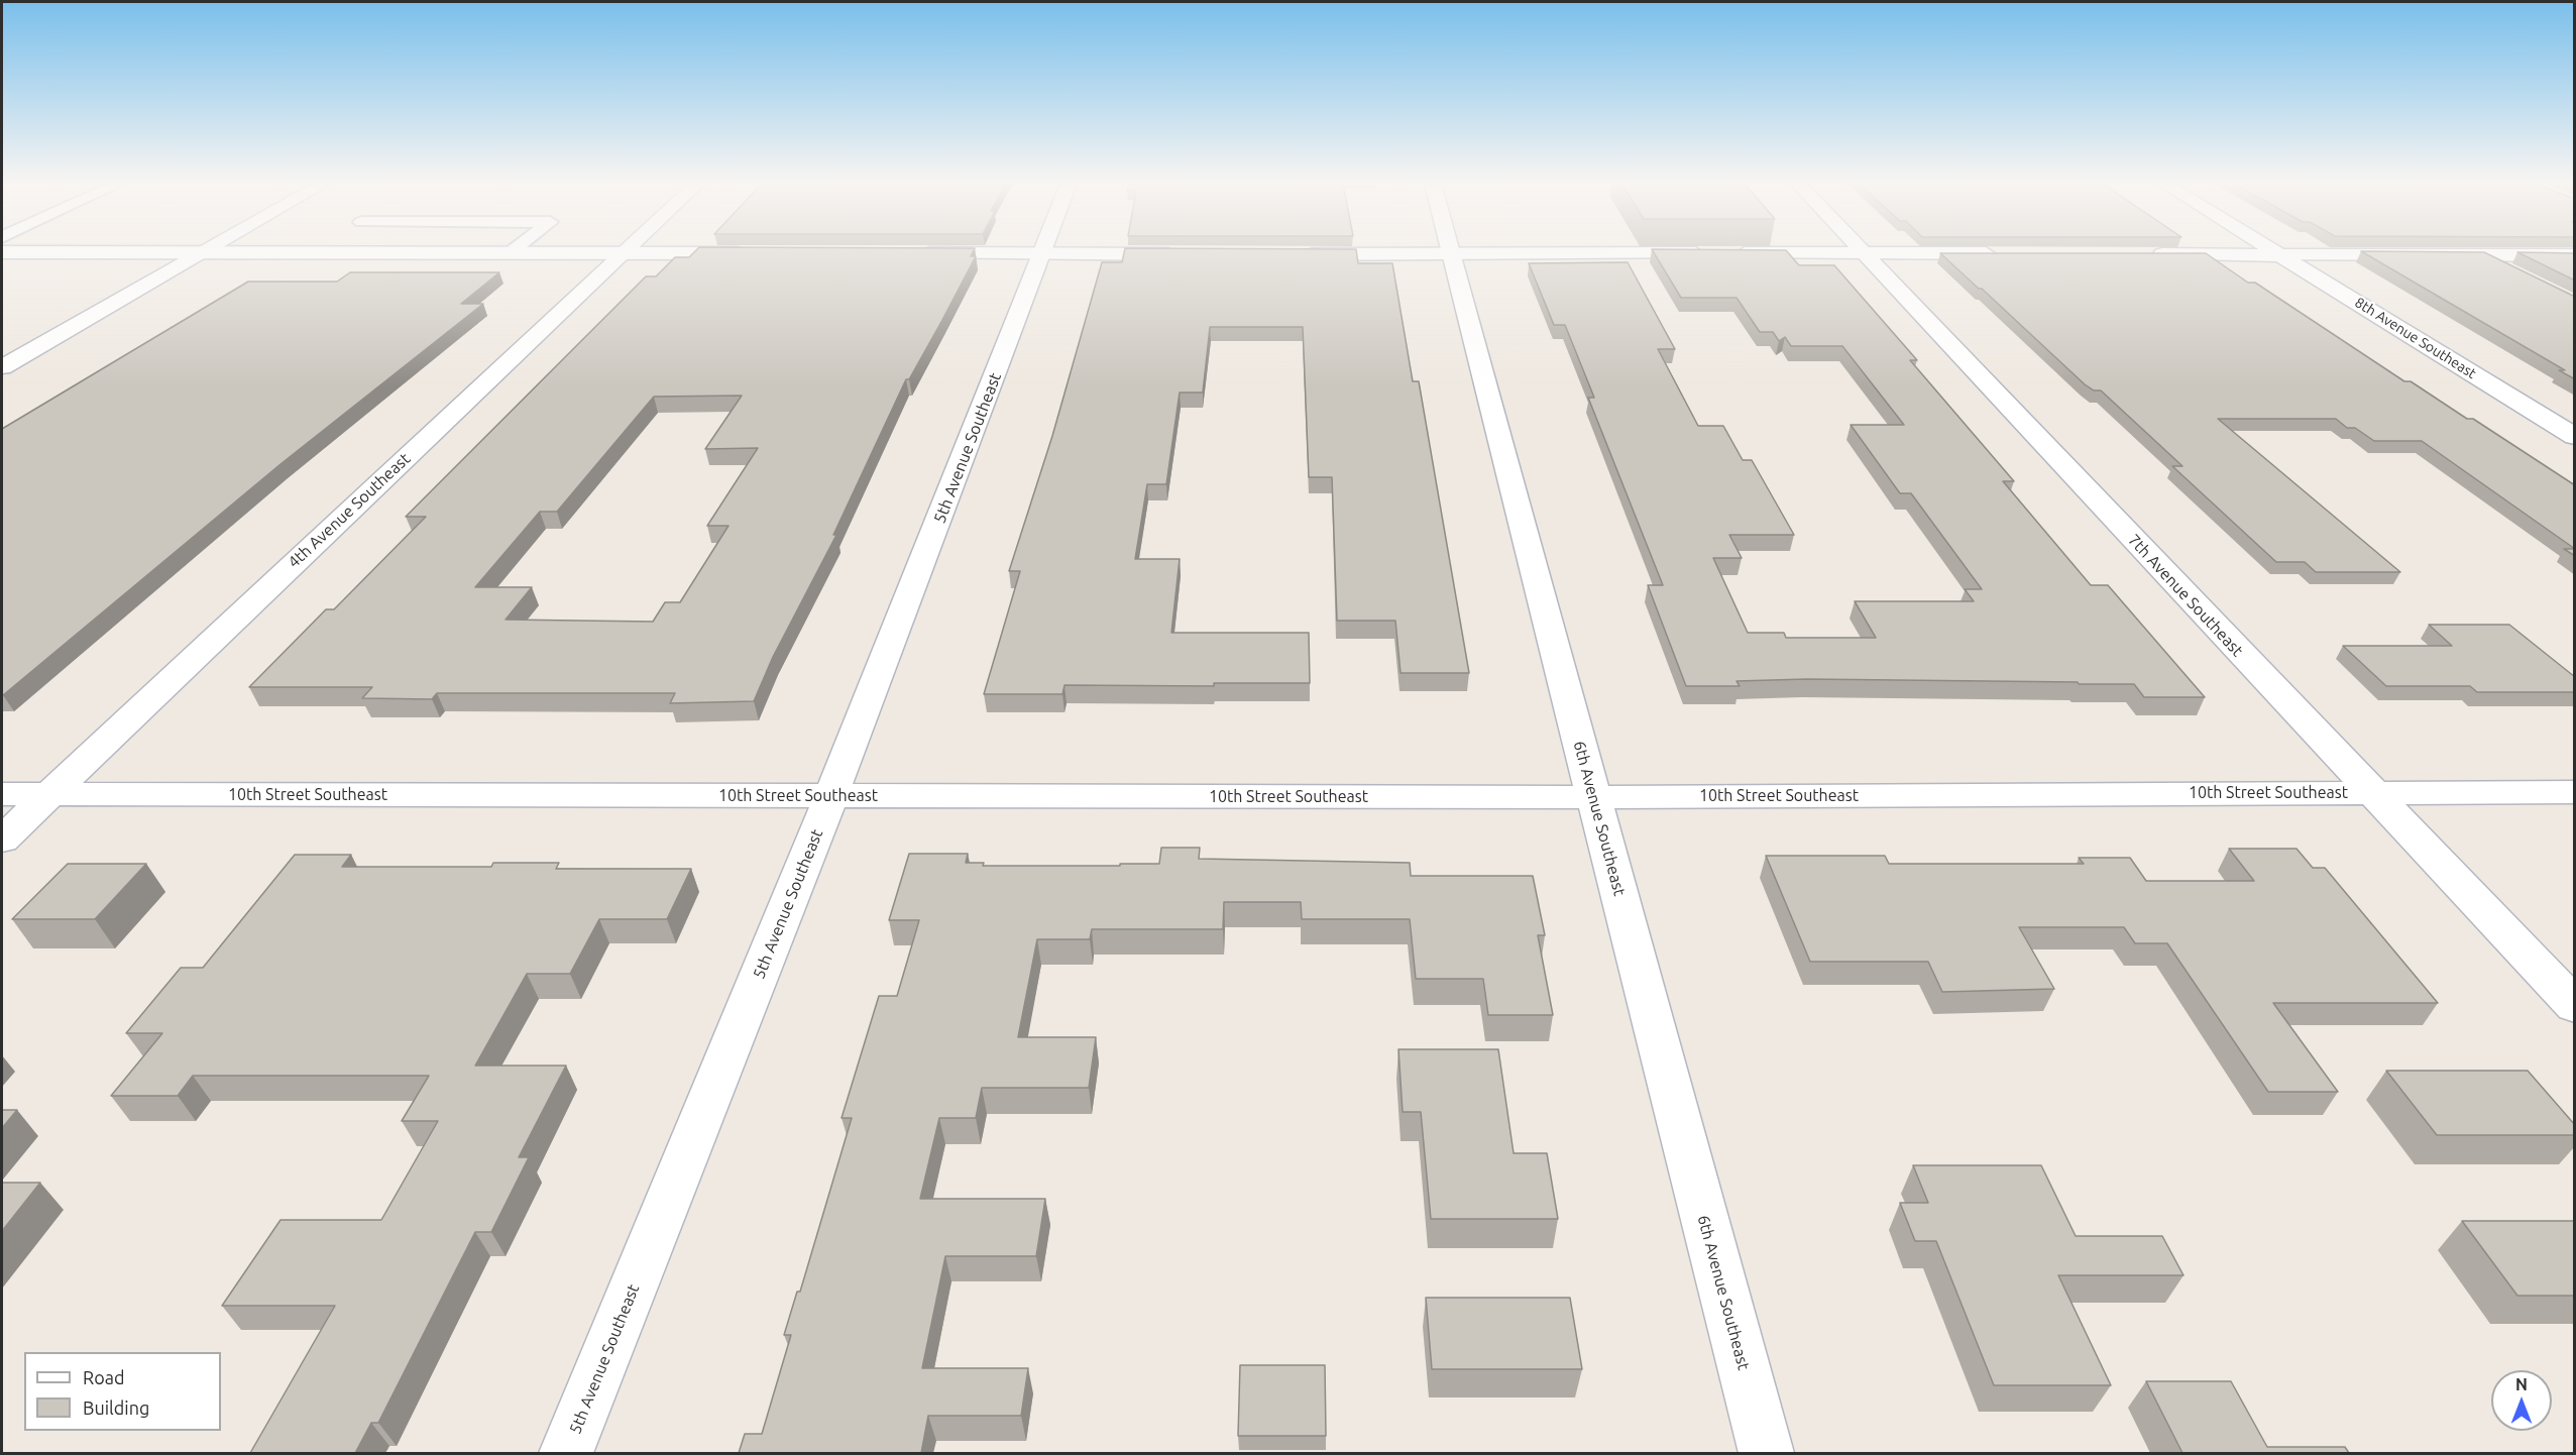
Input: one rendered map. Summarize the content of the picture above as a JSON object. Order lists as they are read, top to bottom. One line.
{"streets":{"street":["8th Avenue Southeast","5th Avenue Southeast","4th Avenue Southeast","7th Avenue Southeast","10th Street Southeast","6th Avenue Southeast"]},"crossings":[["5th Avenue Southeast","10th Street Southeast"],["4th Avenue Southeast","10th Street Southeast"],["7th Avenue Southeast","10th Street Southeast"],["10th Street Southeast","6th Avenue Southeast"]],"legend":["Road","Building"],"north":"top"}
